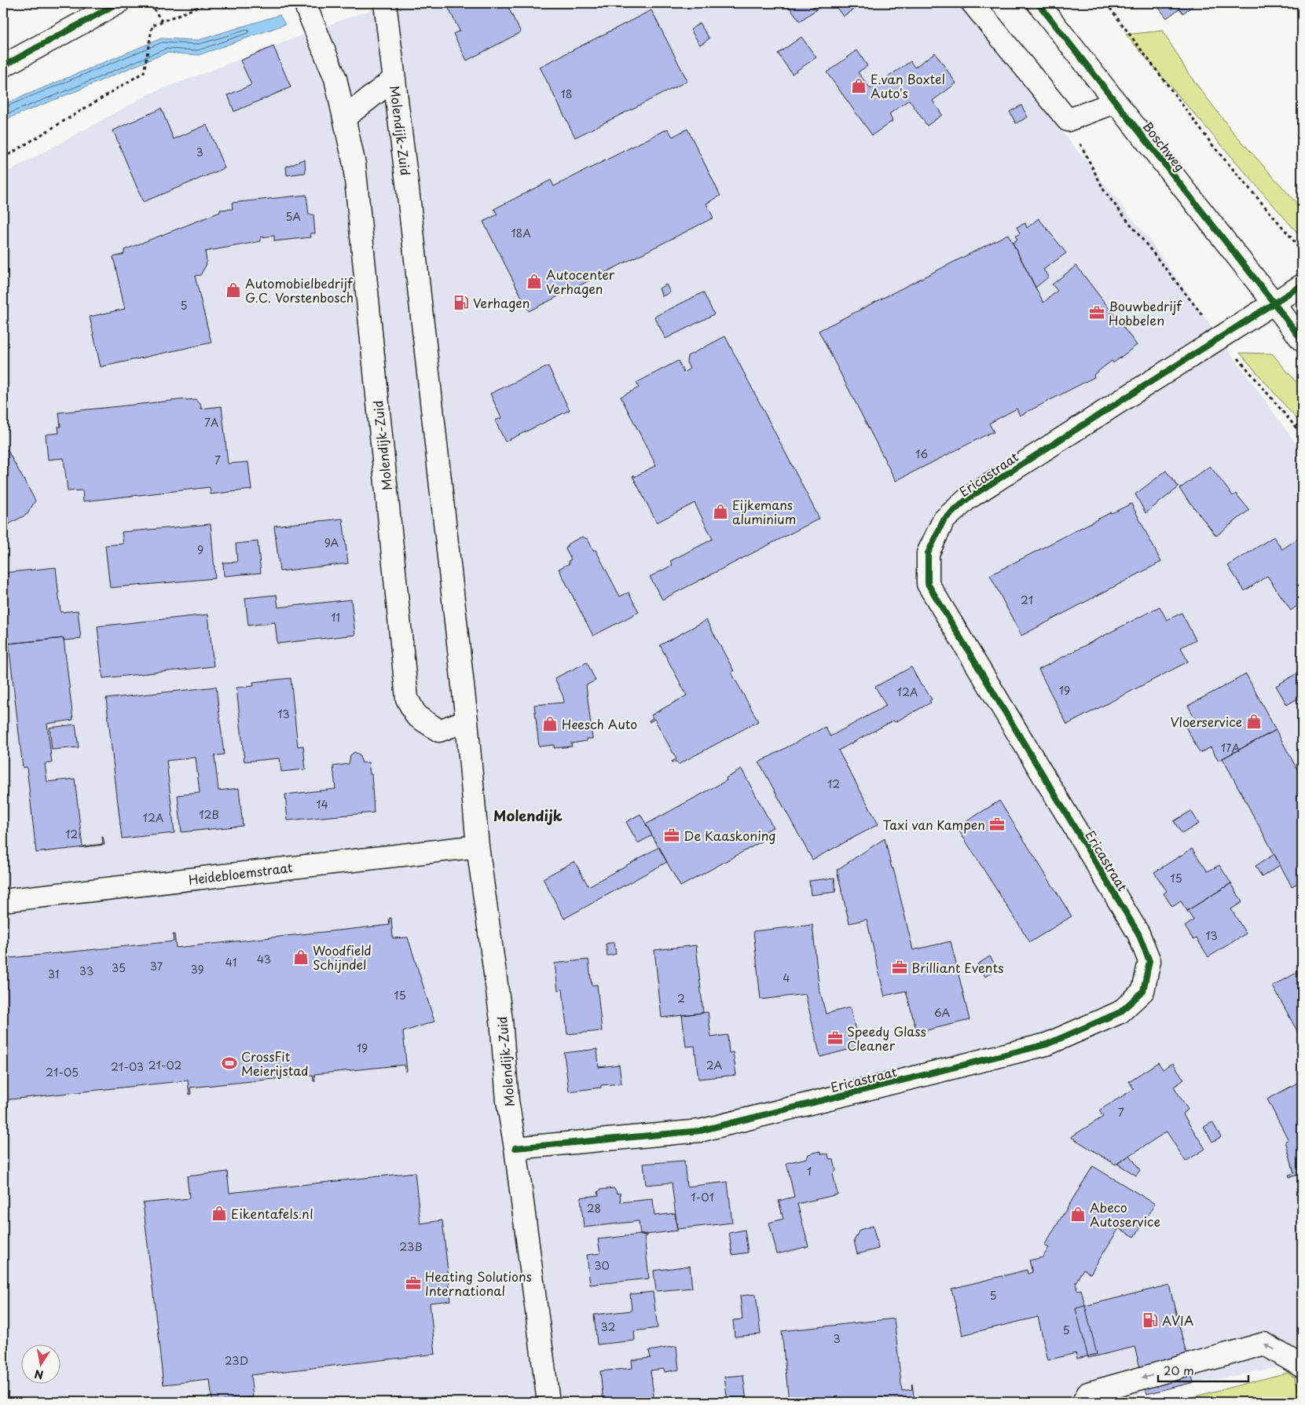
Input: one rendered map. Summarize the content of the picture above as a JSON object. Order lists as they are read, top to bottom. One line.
{"streets":{"street":["Molendijk-Zuid","Boschweg","Ericastraat","Heidebloemstraat"]},"crossings":[["Molendijk-Zuid","Ericastraat"],["Molendijk-Zuid","Heidebloemstraat"],["Boschweg","Ericastraat"]],"districts":["Molendijk"],"places":{"shop":["E.van Boxtel Auto's","Autocenter Verhagen","Automobielbedrijf G.C. Vorstenbosch","Eijkemans aluminium","Vloerservice","Heesch Auto","Woodfield Schijndel","Eikentafels.nl","Abeco Autoservice"],"fuel station":["Verhagen","AVIA"],"office":["Bouwbedrijf Hobbelen","Taxi van Kampen","De Kaaskoning","Brilliant Events","Speedy Glass Cleaner","Heating Solutions International"],"sports":["CrossFit Meierijstad"]},"house_numbers":["18","3","5A","18A","5","7A","16","7","9A","9","21","11","19","12A","13","17A","12","14","12B","12A","12","15","13","43","41","37","35","39","33","31","4","15","2","6A","19","21-02","2A","21-03","21-05","7","1","1-01","28","23B","30","5","32","5","3","23D"],"scale_bar":"20 m","north":"bottom"}
